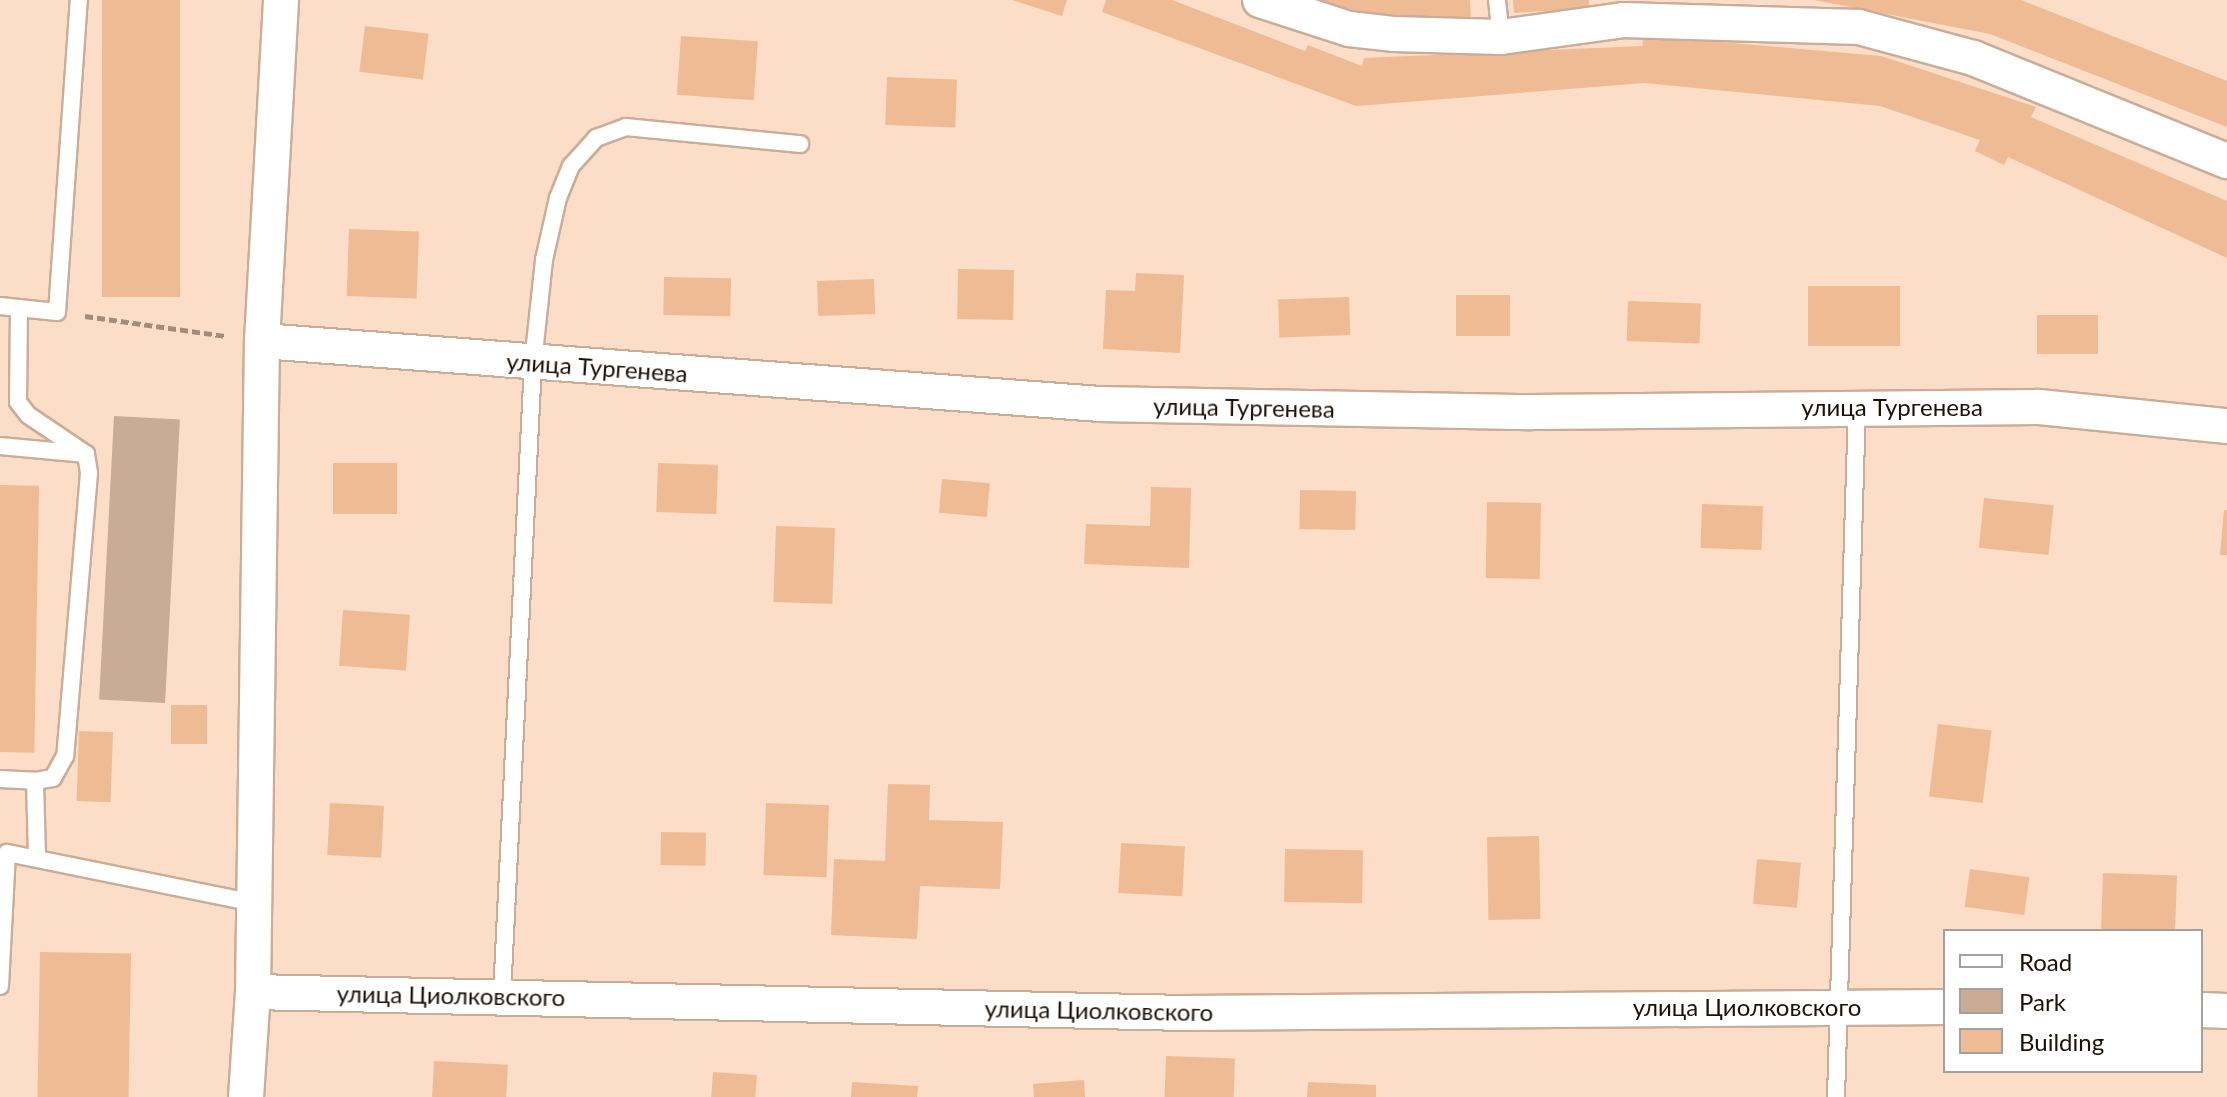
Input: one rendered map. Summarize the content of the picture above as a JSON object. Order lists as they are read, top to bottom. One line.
{"streets":{"street":["улица Тургенева","улица Циолковского"]},"legend":["Road","Park","Building"]}
